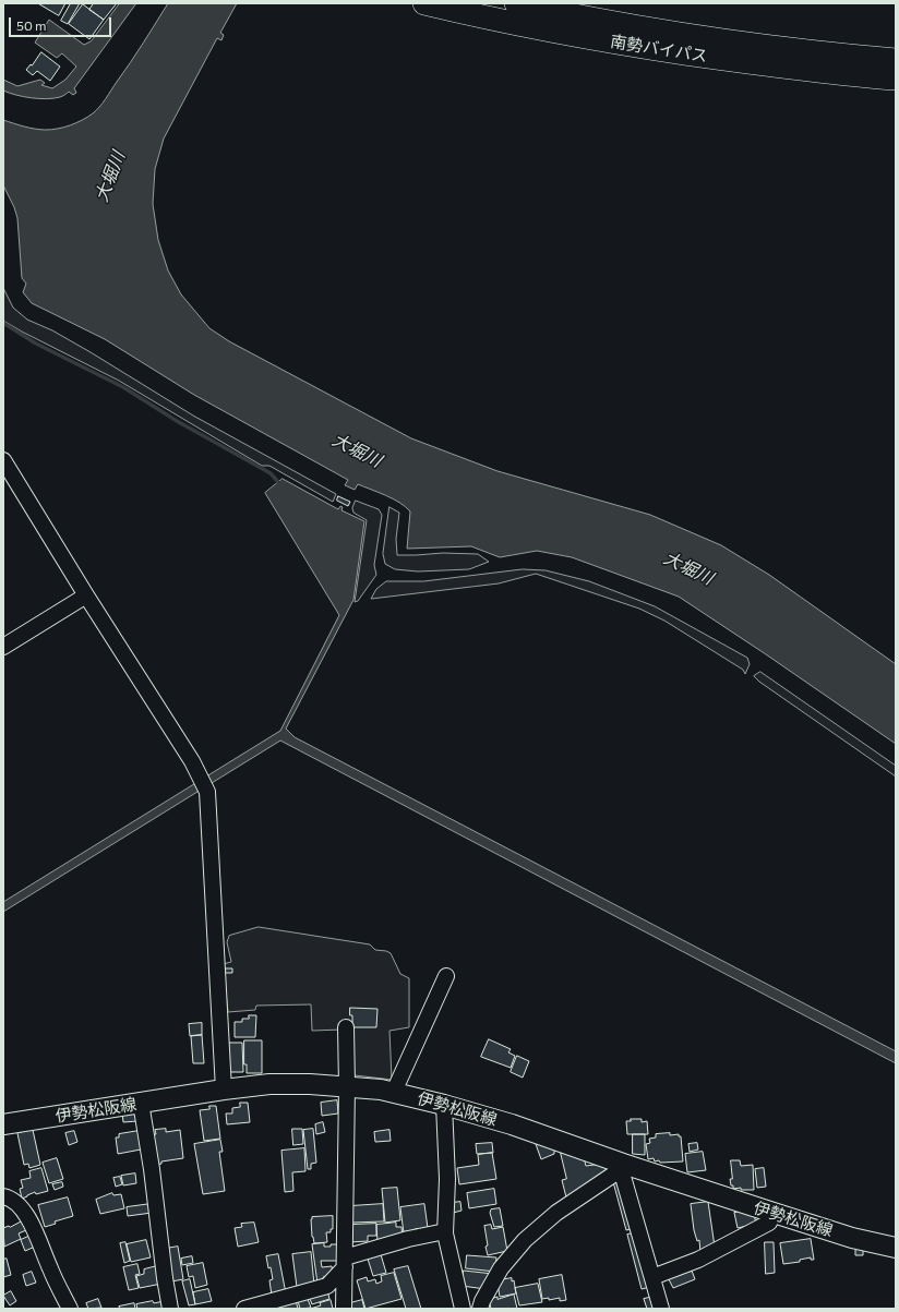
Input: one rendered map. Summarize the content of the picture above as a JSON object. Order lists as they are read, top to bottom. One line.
{"streets":{"highway":["南勢バイパス"],"main road":["伊勢松阪線"]},"water":["大堀川"],"scale_bar":"50 m"}
